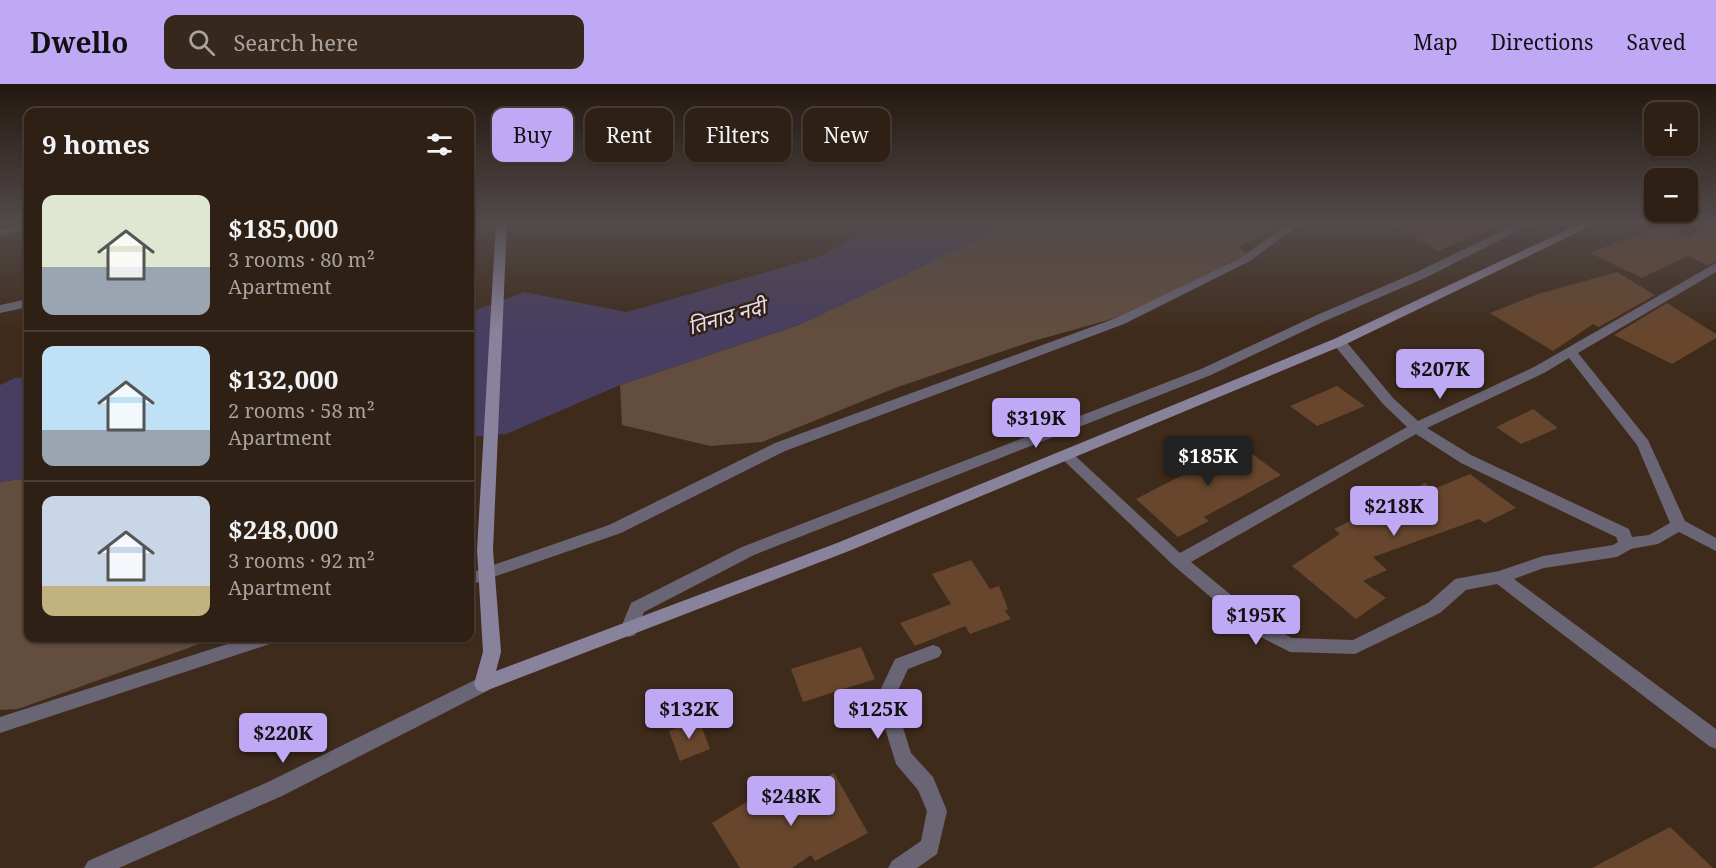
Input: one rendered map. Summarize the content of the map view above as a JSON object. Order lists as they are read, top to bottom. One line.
{"water":["तिनाउ नदी"],"page":{"header":"Dwello","search":"Search here","nav":["Map","Directions","Saved"],"map_buttons":["+","−"],"chip":["Buy","Rent","Filters","New"],"heading":"9 homes","list":[{"name":"$185,000","note":"3 rooms · 80 m² · Apartment"},{"name":"$132,000","note":"2 rooms · 58 m² · Apartment"},{"name":"$248,000","note":"3 rooms · 92 m² · Apartment"}],"price":["$207K","$319K","$185K","$218K","$195K","$132K","$125K","$220K","$248K"]}}
